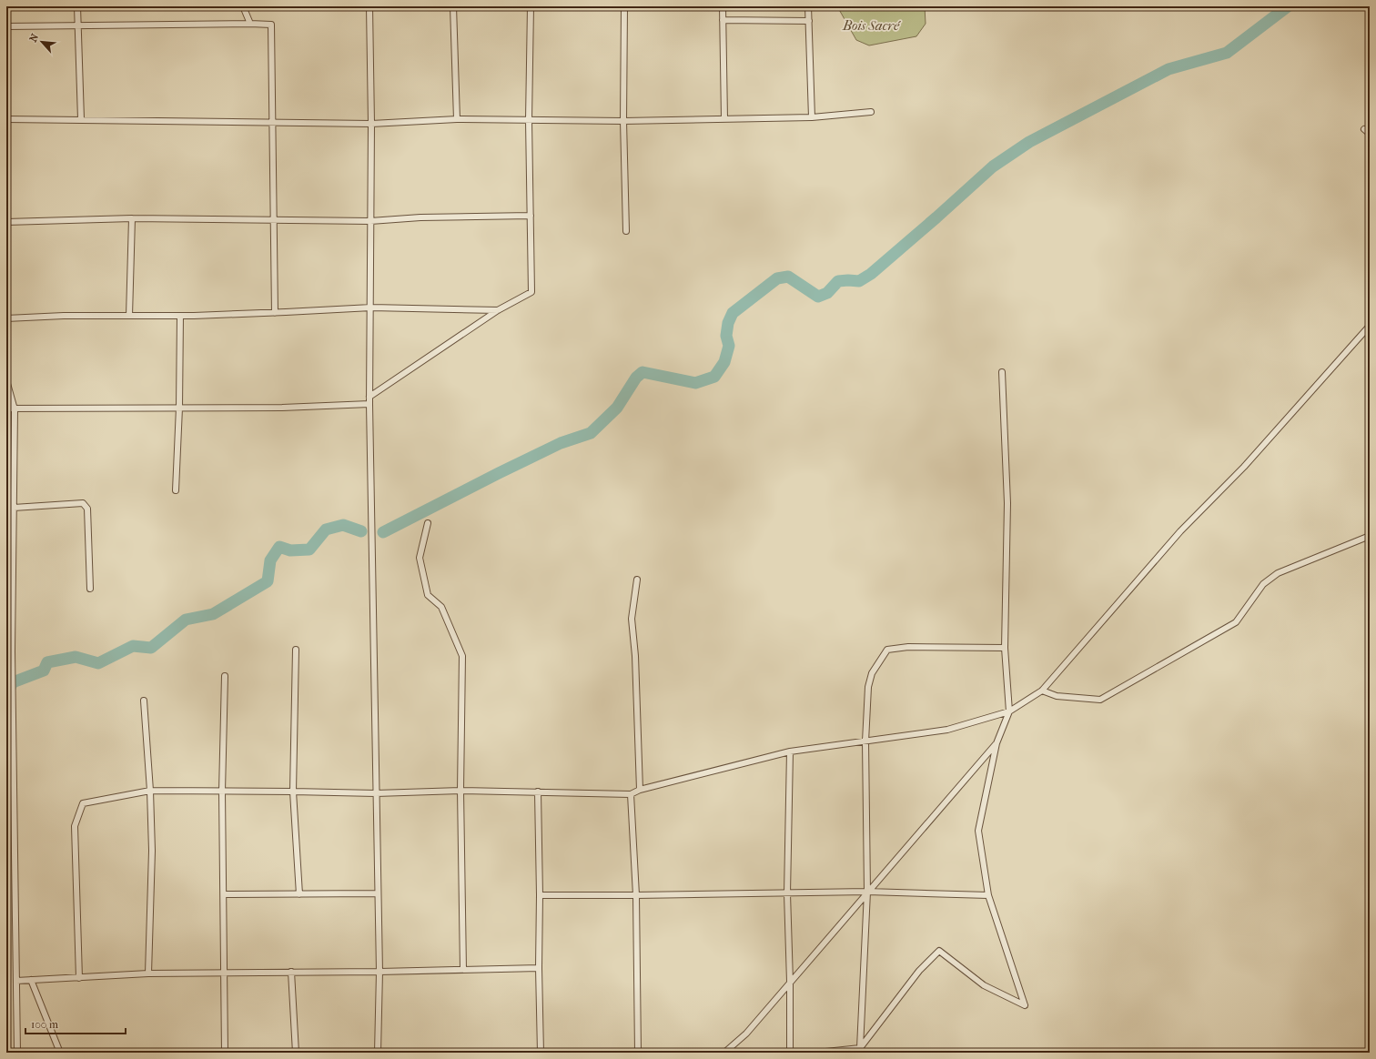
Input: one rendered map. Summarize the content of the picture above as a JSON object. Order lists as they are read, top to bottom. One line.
{"parks":["Bois Sacré"],"scale_bar":"100 m","north":"top left"}
